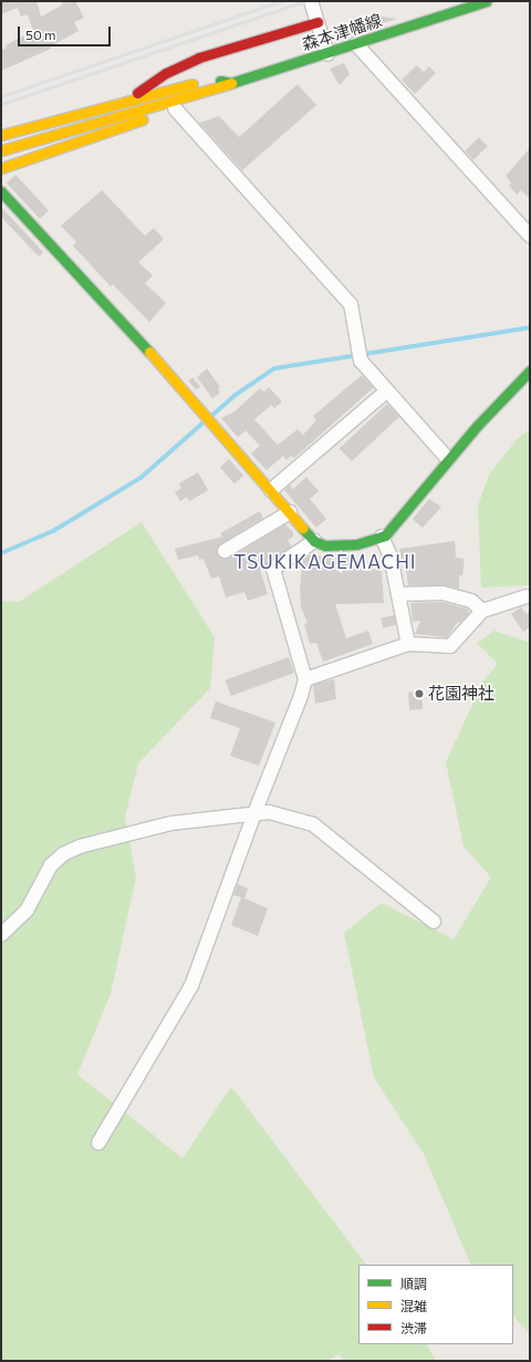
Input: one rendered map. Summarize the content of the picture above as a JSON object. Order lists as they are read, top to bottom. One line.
{"streets":{"main road":["森本津幡線"]},"districts":["TSUKIKAGEMACHI"],"places":["花園神社"],"legend":["順調","混雑","渋滞"],"scale_bar":"50 m"}
